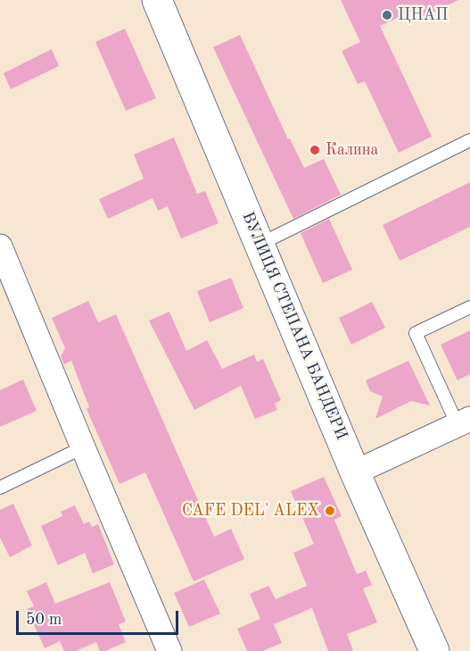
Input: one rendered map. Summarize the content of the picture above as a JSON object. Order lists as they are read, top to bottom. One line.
{"streets":{"street":["ВУЛИЦЯ СТЕПАНА БАНДЕРИ"]},"places":["ЦНАП","Калина","CAFE DEL' ALEX"],"scale_bar":"50 m"}
